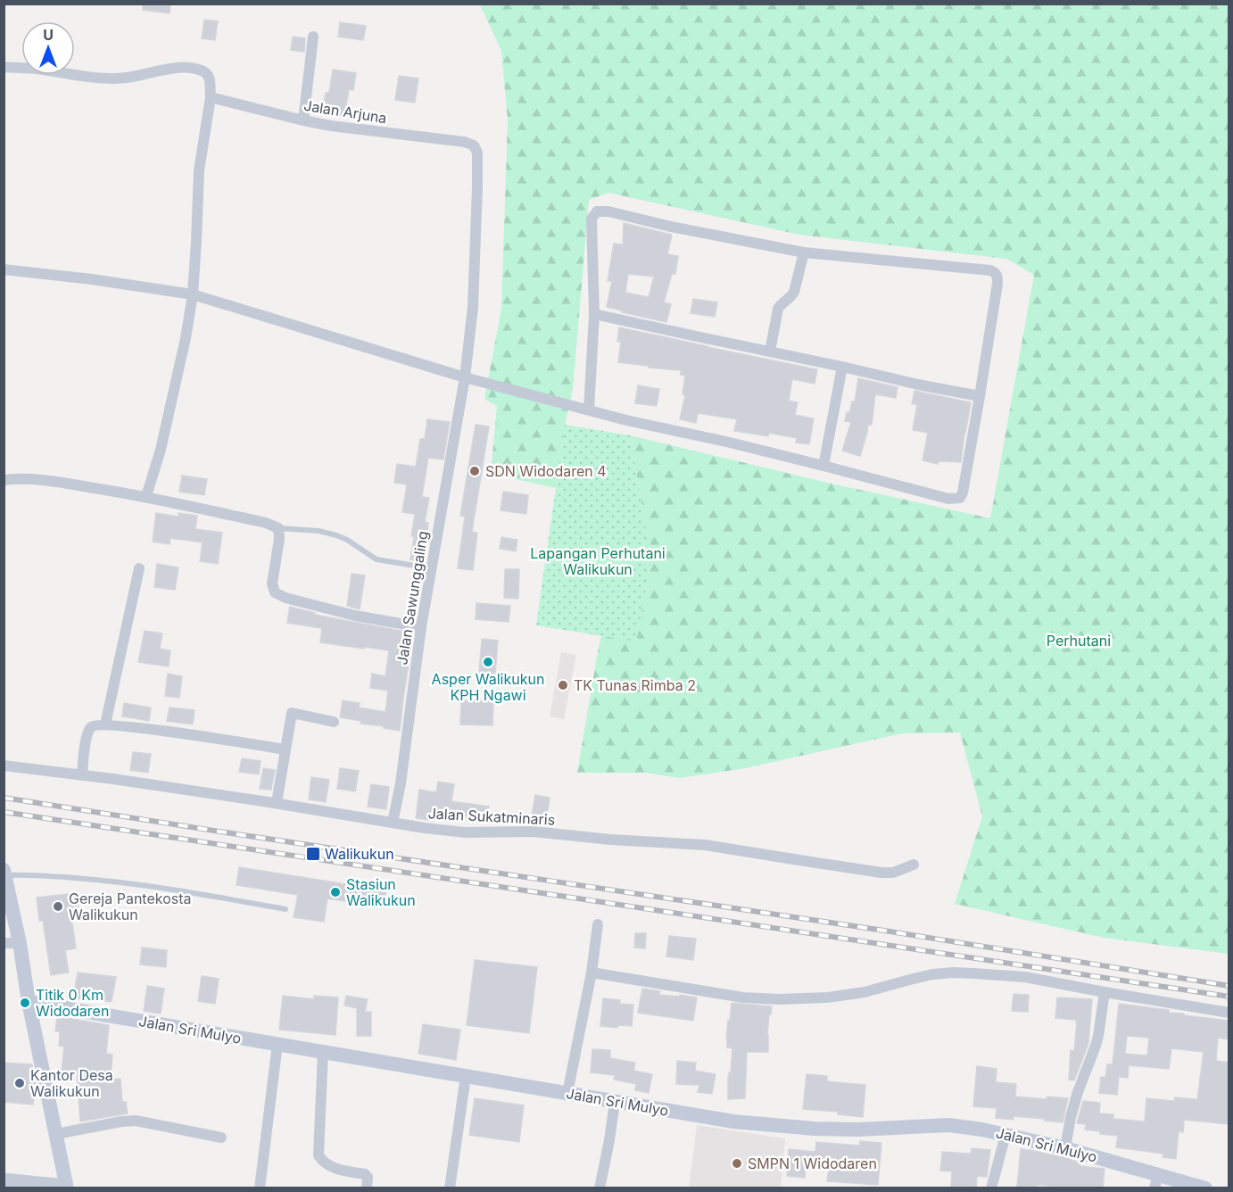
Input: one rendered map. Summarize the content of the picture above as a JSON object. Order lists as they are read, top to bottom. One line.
{"streets":{"main road":["Jalan Sri Mulyo"],"street":["Jalan Arjuna","Jalan Sawunggaling","Jalan Sukatminaris"]},"crossings":[["Jalan Arjuna","Jalan Sawunggaling"],["Jalan Sawunggaling","Jalan Sukatminaris"]],"parks":["Lapangan Perhutani Walikukun","Perhutani"],"places":{"other":["SDN Widodaren 4","Asper Walikukun KPH Ngawi","TK Tunas Rimba 2","Stasiun Walikukun","Gereja Pantekosta Walikukun","Titik 0 Km Widodaren","Kantor Desa Walikukun","SMPN 1 Widodaren"],"transit":["Walikukun"]},"north":"top"}
